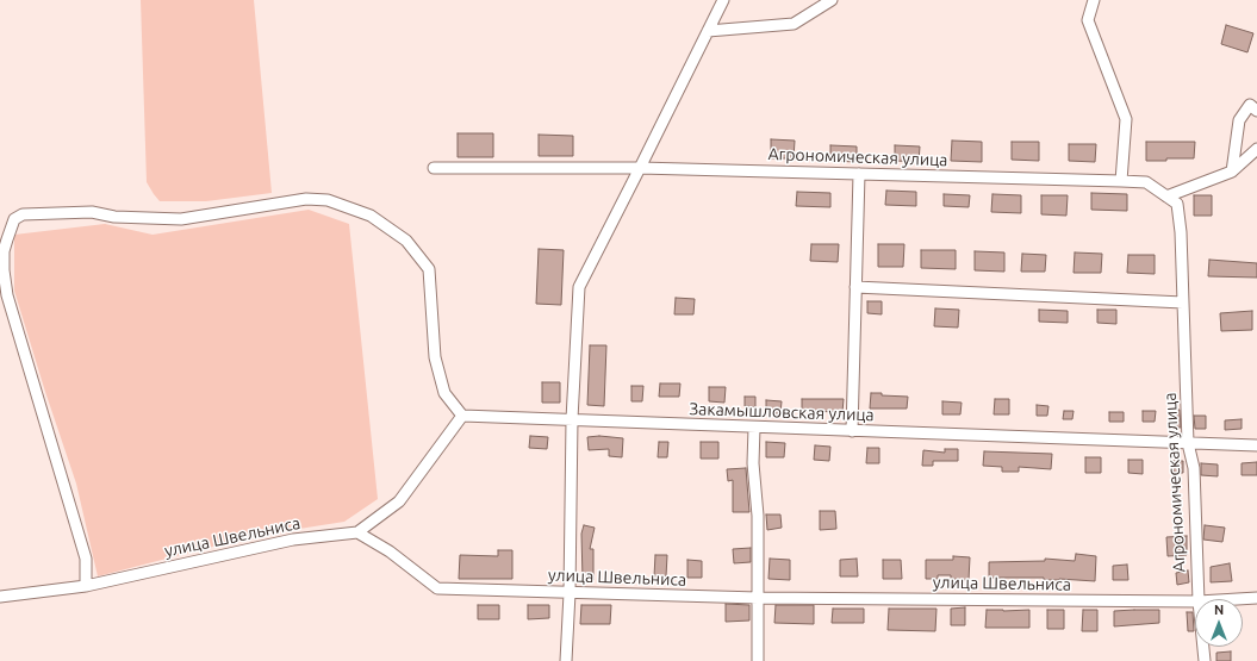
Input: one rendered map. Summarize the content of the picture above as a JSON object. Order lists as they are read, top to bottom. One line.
{"streets":{"street":["Агрономическая улица","Закамышловская улица","улица Швельниса"]},"crossings":[["Агрономическая улица","Закамышловская улица"]],"north":"top"}
